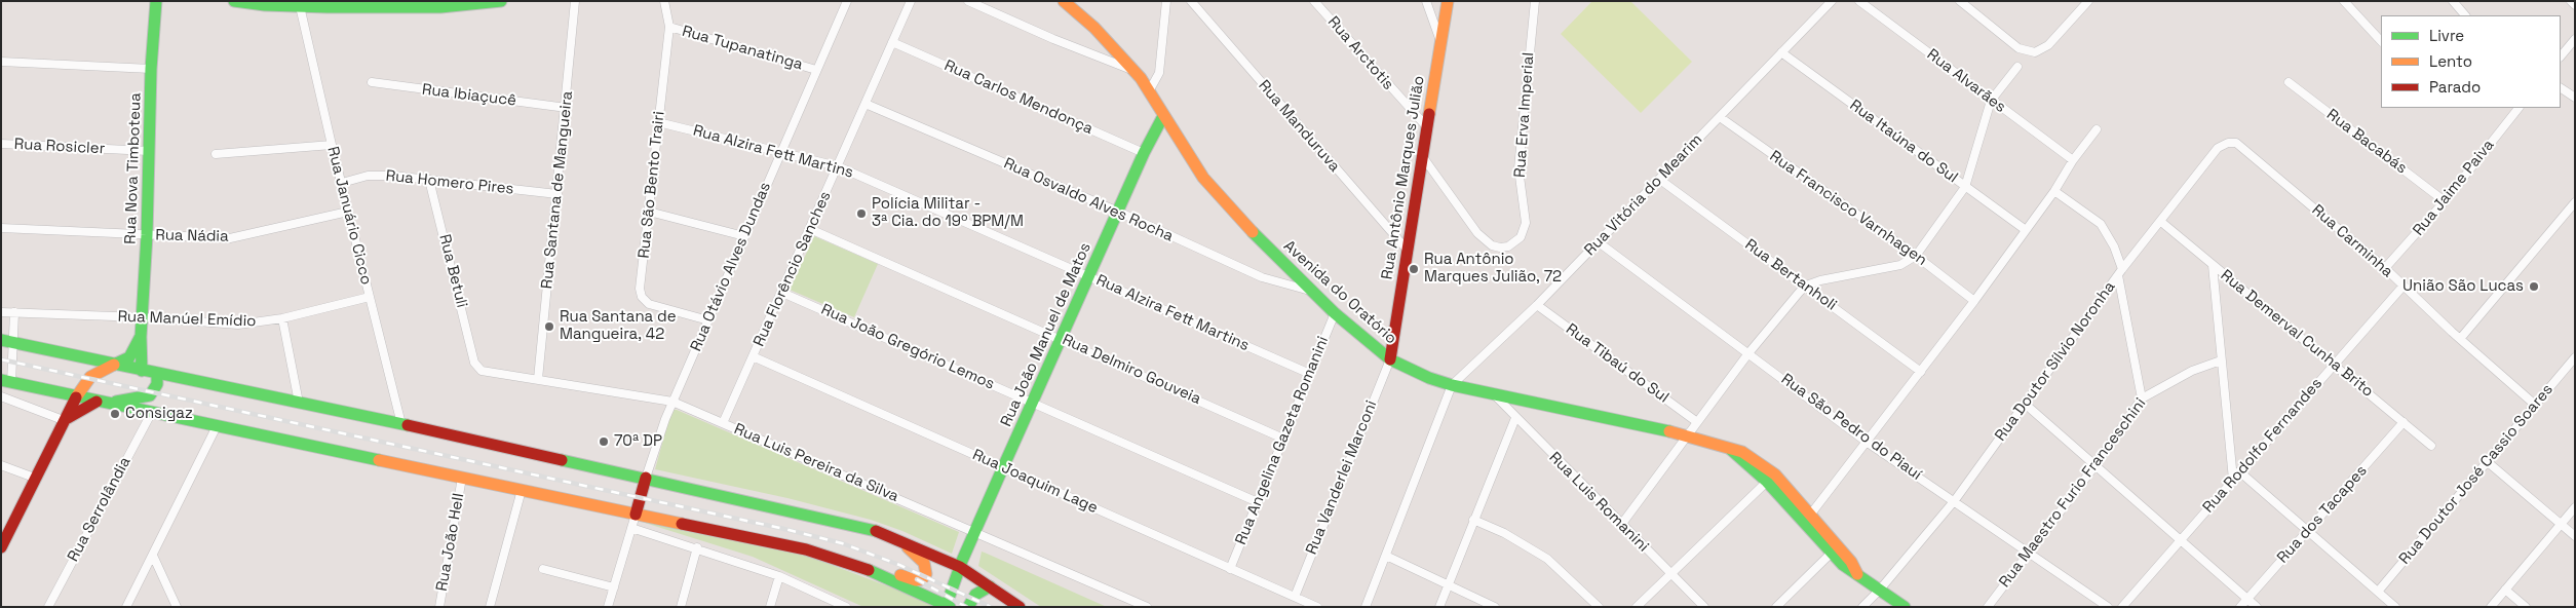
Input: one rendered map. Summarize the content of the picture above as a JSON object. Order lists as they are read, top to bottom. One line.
{"streets":{"main road":["Rua Nova Timboteua","Rua Antônio Marques Julião","Avenida do Oratório","Rua João Manuel de Matos"],"street":["Rua Tupanatinga","Rua Arctotis","Rua Alvarães","Rua Ibiaçucê","Rua Carlos Mendonça","Rua Erva Imperial","Rua Manduruva","Rua Itaúna do Sul","Rua Bacabás","Rua Rosicler","Rua Alzira Fett Martins","Rua Homero Pires","Rua São Bento Trairi","Rua Jaime Paiva","Rua Santana de Mangueira","Rua Vitória do Mearim","Rua Osvaldo Alves Rocha","Rua Francisco Varnhagen","Rua Januário Cicco","Rua Nádia","Rua Carminha","Rua Otávio Alves Dundas","Rua Florêncio Sanches","Rua Betuli","Rua Bertanholi","Rua Manúel Emídio","Rua Demerval Cunha Brito","Rua João Gregório Lemos","Rua Doutor Sílvio Noronha","Rua Tibaú do Sul","Rua Delmiro Gouveia","Rua São Pedro do Piauí","Rua Angelina Gazeta Romanini","Rua Rodolfo Fernandes","Rua Luis Pereira da Silva","Rua Doutor José Cassio Soares","Rua Vanderlei Marconi","Rua Joaquim Lage","Rua Maestro Furio Franceschini","Rua Luis Romanini","Rua Serrolândia","Rua dos Tacapes","Rua João Hell"]},"crossings":[["Rua Tupanatinga","Rua São Bento Trairi"],["Rua Tupanatinga","Rua Otávio Alves Dundas"],["Rua Arctotis","Rua Antônio Marques Julião"],["Rua Ibiaçucê","Rua Santana de Mangueira"],["Rua Carlos Mendonça","Rua Florêncio Sanches"],["Rua Carlos Mendonça","Rua João Manuel de Matos"],["Rua Erva Imperial","Rua Antônio Marques Julião"],["Rua Manduruva","Rua Antônio Marques Julião"],["Rua Itaúna do Sul","Rua Vitória do Mearim"],["Rua Bacabás","Rua Jaime Paiva"],["Rua Rosicler","Rua Nova Timboteua"],["Rua Alzira Fett Martins","Rua São Bento Trairi"],["Rua Alzira Fett Martins","Rua Otávio Alves Dundas"],["Rua Alzira Fett Martins","Rua Florêncio Sanches"],["Rua Alzira Fett Martins","Rua João Manuel de Matos"],["Rua Alzira Fett Martins","Rua Angelina Gazeta Romanini"],["Rua Nova Timboteua","Rua Nádia"],["Rua Nova Timboteua","Rua Manúel Emídio"],["Rua Antônio Marques Julião","Avenida do Oratório"],["Rua Antônio Marques Julião","Rua Vanderlei Marconi"],["Rua Homero Pires","Rua Santana de Mangueira"],["Rua Homero Pires","Rua Januário Cicco"],["Rua Homero Pires","Rua Betuli"],["Rua São Bento Trairi","Rua Otávio Alves Dundas"],["Rua Jaime Paiva","Rua Carminha"],["Rua Santana de Mangueira","Rua Luis Pereira da Silva"],["Rua Vitória do Mearim","Rua Francisco Varnhagen"],["Rua Vitória do Mearim","Rua Bertanholi"],["Rua Vitória do Mearim","Avenida do Oratório"],["Rua Vitória do Mearim","Rua Tibaú do Sul"],["Rua Vitória do Mearim","Rua São Pedro do Piauí"],["Rua Osvaldo Alves Rocha","Rua Florêncio Sanches"],["Rua Osvaldo Alves Rocha","Avenida do Oratório"],["Rua Osvaldo Alves Rocha","Rua João Manuel de Matos"],["Rua Januário Cicco","Rua Nádia"],["Rua Januário Cicco","Rua Manúel Emídio"],["Rua Carminha","Rua Doutor Sílvio Noronha"],["Rua Carminha","Rua Rodolfo Fernandes"],["Rua Carminha","Rua Doutor José Cassio Soares"],["Rua Otávio Alves Dundas","Rua Luis Pereira da Silva"],["Rua Florêncio Sanches","Rua João Gregório Lemos"],["Rua Florêncio Sanches","Rua Delmiro Gouveia"],["Rua Florêncio Sanches","Rua Luis Pereira da Silva"],["Rua Florêncio Sanches","Rua Joaquim Lage"],["Rua Betuli","Rua Luis Pereira da Silva"],["Avenida do Oratório","Rua João Manuel de Matos"],["Avenida do Oratório","Rua Doutor Sílvio Noronha"],["Avenida do Oratório","Rua Angelina Gazeta Romanini"],["Avenida do Oratório","Rua Vanderlei Marconi"],["Avenida do Oratório","Rua Luis Romanini"],["Rua Demerval Cunha Brito","Rua Doutor Sílvio Noronha"],["Rua Demerval Cunha Brito","Rua Rodolfo Fernandes"],["Rua Demerval Cunha Brito","Rua dos Tacapes"],["Rua João Manuel de Matos","Rua João Gregório Lemos"],["Rua João Manuel de Matos","Rua Delmiro Gouveia"],["Rua João Manuel de Matos","Rua Luis Pereira da Silva"],["Rua João Manuel de Matos","Rua Joaquim Lage"],["Rua João Gregório Lemos","Rua Angelina Gazeta Romanini"],["Rua Doutor Sílvio Noronha","Rua São Pedro do Piauí"],["Rua Delmiro Gouveia","Rua Angelina Gazeta Romanini"],["Rua São Pedro do Piauí","Rua Maestro Furio Franceschini"],["Rua Angelina Gazeta Romanini","Rua Joaquim Lage"],["Rua Vanderlei Marconi","Rua Joaquim Lage"]],"places":["Polícia Militar - 3ª Cia. do 19º BPM/M","Rua Antônio Marques Julião, 72","União São Lucas","Rua Santana de Mangueira, 42","Consigaz","70ª DP"],"legend":["Livre","Lento","Parado"]}
